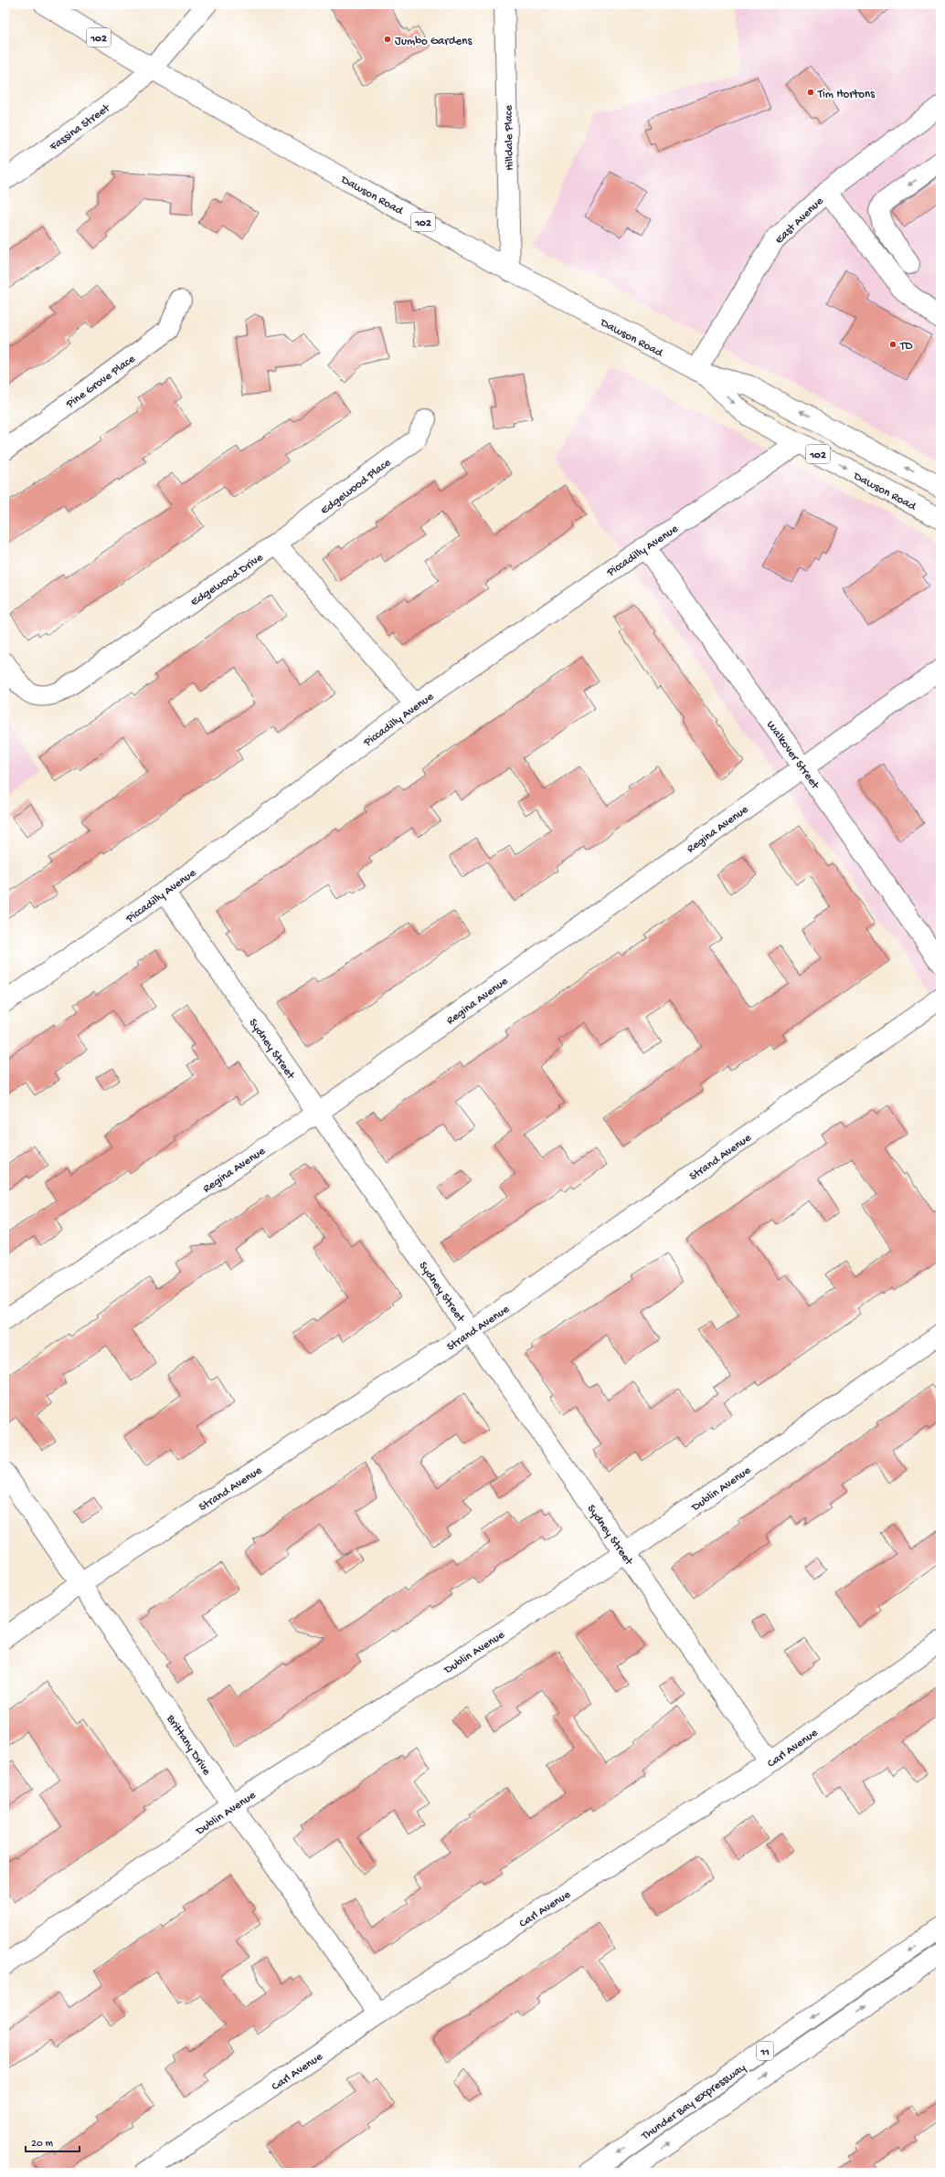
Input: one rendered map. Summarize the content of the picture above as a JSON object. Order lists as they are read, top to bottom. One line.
{"streets":{"main road":["102","Fassina Street","Hilldale Place","Dawson Road","East Avenue","Pine Grove Place","Edgewood Place","Piccadilly Avenue","Edgewood Drive","Walkover Street","Regina Avenue","Sydney Street","Strand Avenue","Dublin Avenue","Brittany Drive","Carl Avenue","11","Thunder Bay Expressway"]},"crossings":[["Fassina Street","Dawson Road"],["Hilldale Place","Dawson Road"],["Dawson Road","East Avenue"],["Dawson Road","Piccadilly Avenue"],["Edgewood Place","Edgewood Drive"],["Piccadilly Avenue","Walkover Street"],["Piccadilly Avenue","Sydney Street"],["Walkover Street","Regina Avenue"],["Regina Avenue","Sydney Street"],["Sydney Street","Strand Avenue"],["Sydney Street","Dublin Avenue"],["Sydney Street","Carl Avenue"],["Strand Avenue","Brittany Drive"],["Dublin Avenue","Brittany Drive"],["Brittany Drive","Carl Avenue"]],"places":["Jumbo Gardens","Tim Hortons","TD"],"scale_bar":"20 m"}
